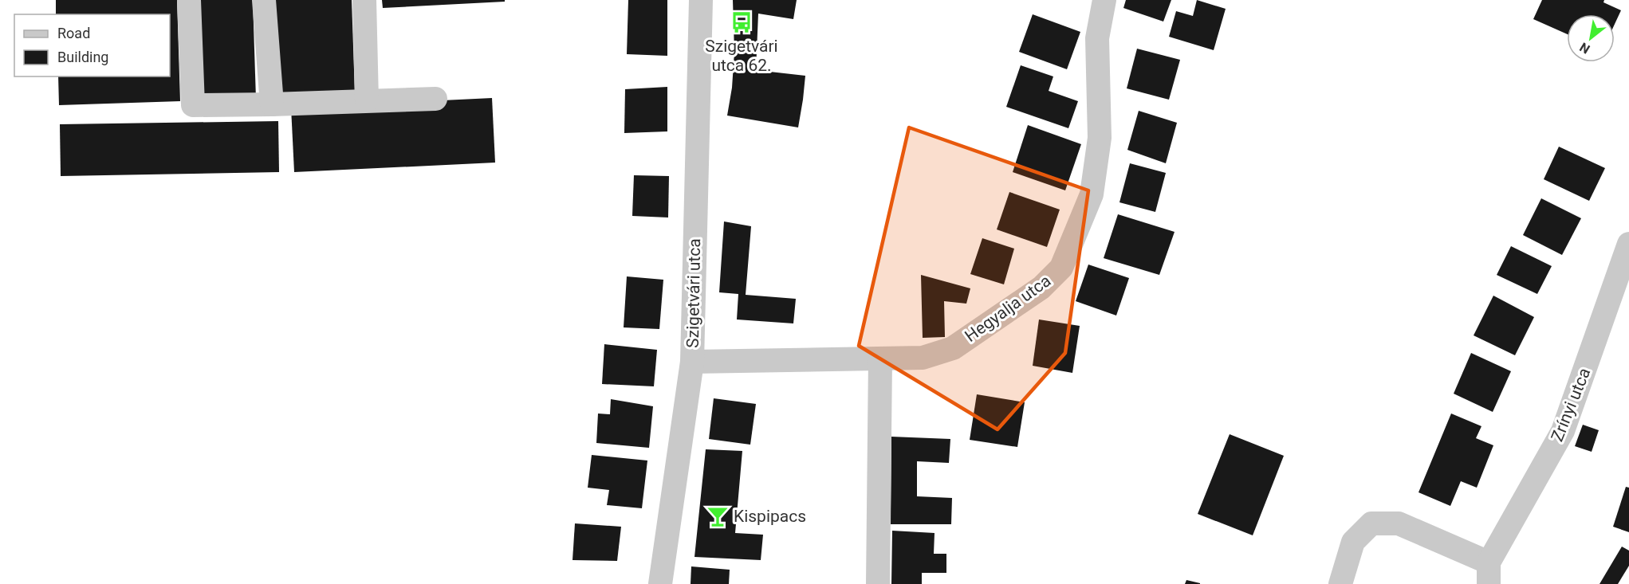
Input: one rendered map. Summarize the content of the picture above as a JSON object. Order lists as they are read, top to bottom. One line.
{"streets":{"street":["Szigetvári utca","Hegyalja utca","Zrínyi utca"]},"crossings":[["Szigetvári utca","Hegyalja utca"]],"places":{"bus stop":["Szigetvári utca 62."],"bar":["Kispipacs"]},"legend":["Road","Building"],"north":"bottom left"}
